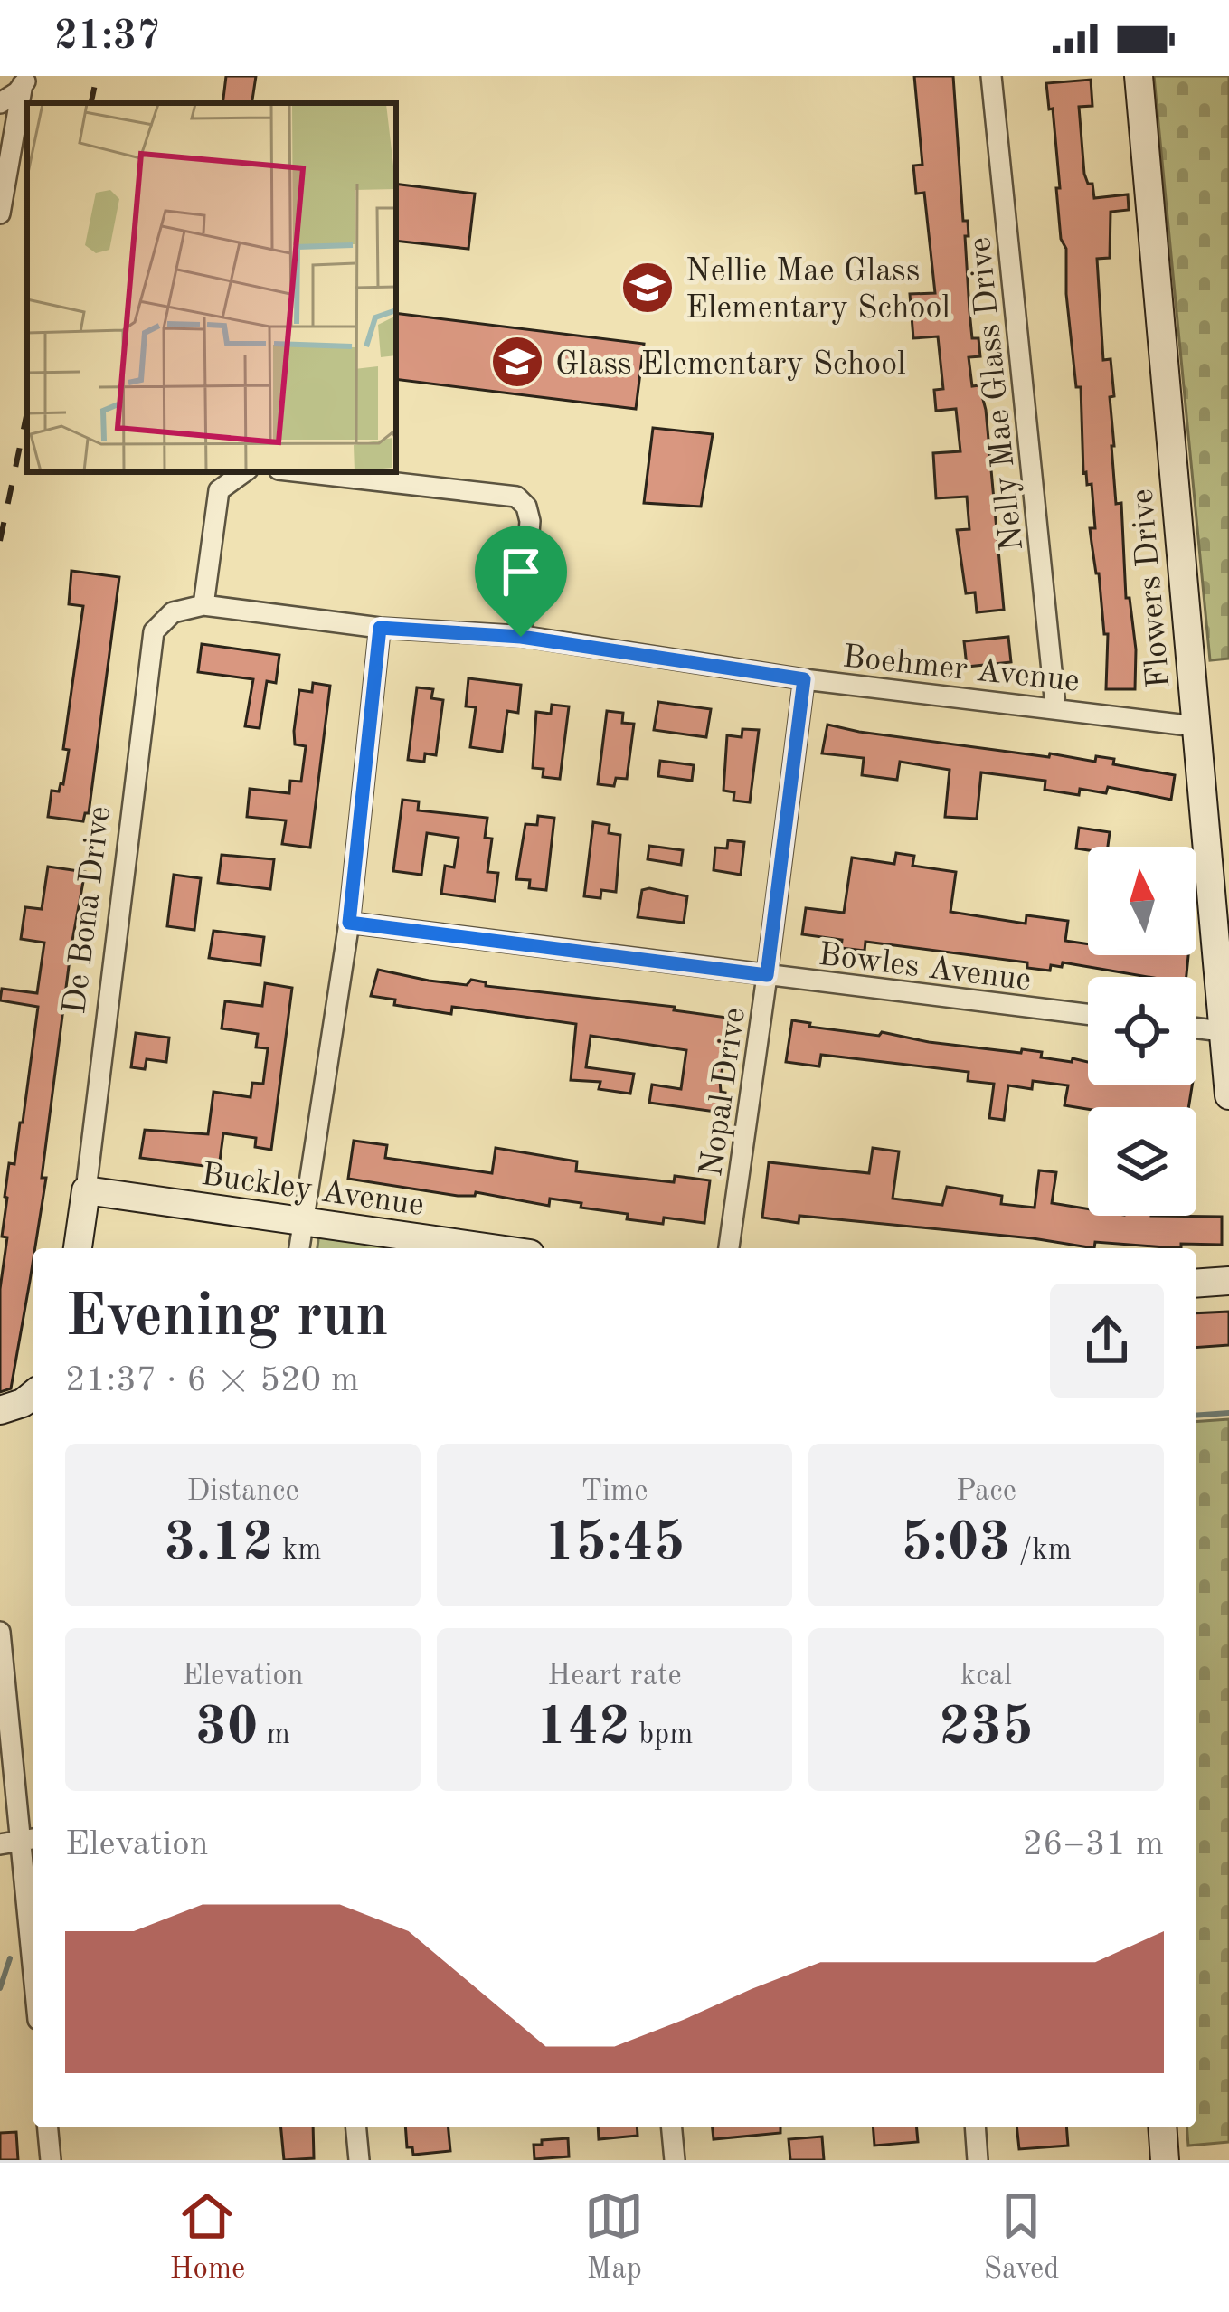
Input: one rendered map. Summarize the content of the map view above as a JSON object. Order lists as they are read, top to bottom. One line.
{"streets":{"street":["Nelly Mae Glass Drive","Flowers Drive","Boehmer Avenue","De Bona Drive","Bowles Avenue","Nopal Drive","Buckley Avenue"]},"crossings":[["Nelly Mae Glass Drive","Boehmer Avenue"],["Flowers Drive","Boehmer Avenue"],["Boehmer Avenue","De Bona Drive"],["Boehmer Avenue","Nopal Drive"],["De Bona Drive","Buckley Avenue"],["Bowles Avenue","Nopal Drive"]],"places":{"school or university":["Nellie Mae Glass Elementary School","Glass Elementary School"]},"north":"top","page":{"status":"21:37","heading":["Evening run","21:37 · 6 × 520 m"],"stats":[["Distance","3.12 km"],["Time","15:45"],["Pace","5:03 /km"],["Elevation","30 m"],["Heart rate","142 bpm"],["kcal","235"]],"chart":["Elevation","26–31 m"],"tabs":["Home","Map","Saved"]}}
